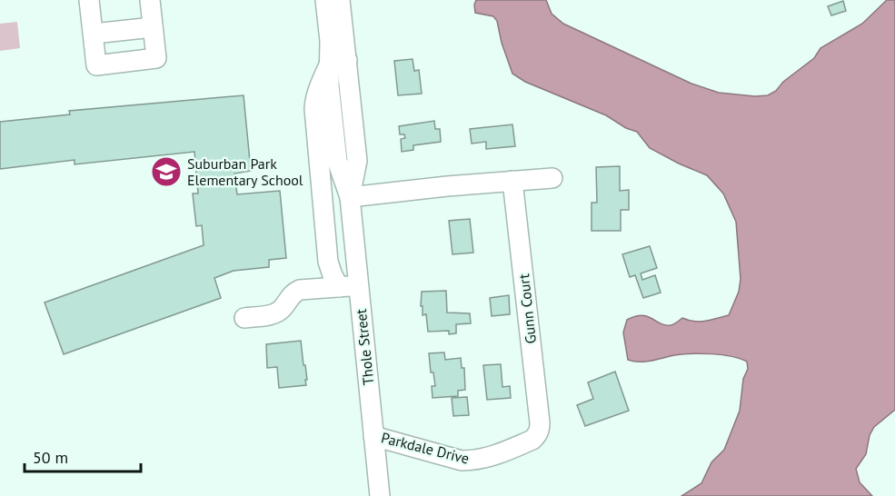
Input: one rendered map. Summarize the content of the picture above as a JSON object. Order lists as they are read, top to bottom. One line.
{"streets":{"street":["Gunn Court","Thole Street","Parkdale Drive"]},"crossings":[["Gunn Court","Parkdale Drive"],["Thole Street","Parkdale Drive"]],"places":{"school or university":["Suburban Park Elementary School"]},"scale_bar":"50 m"}
